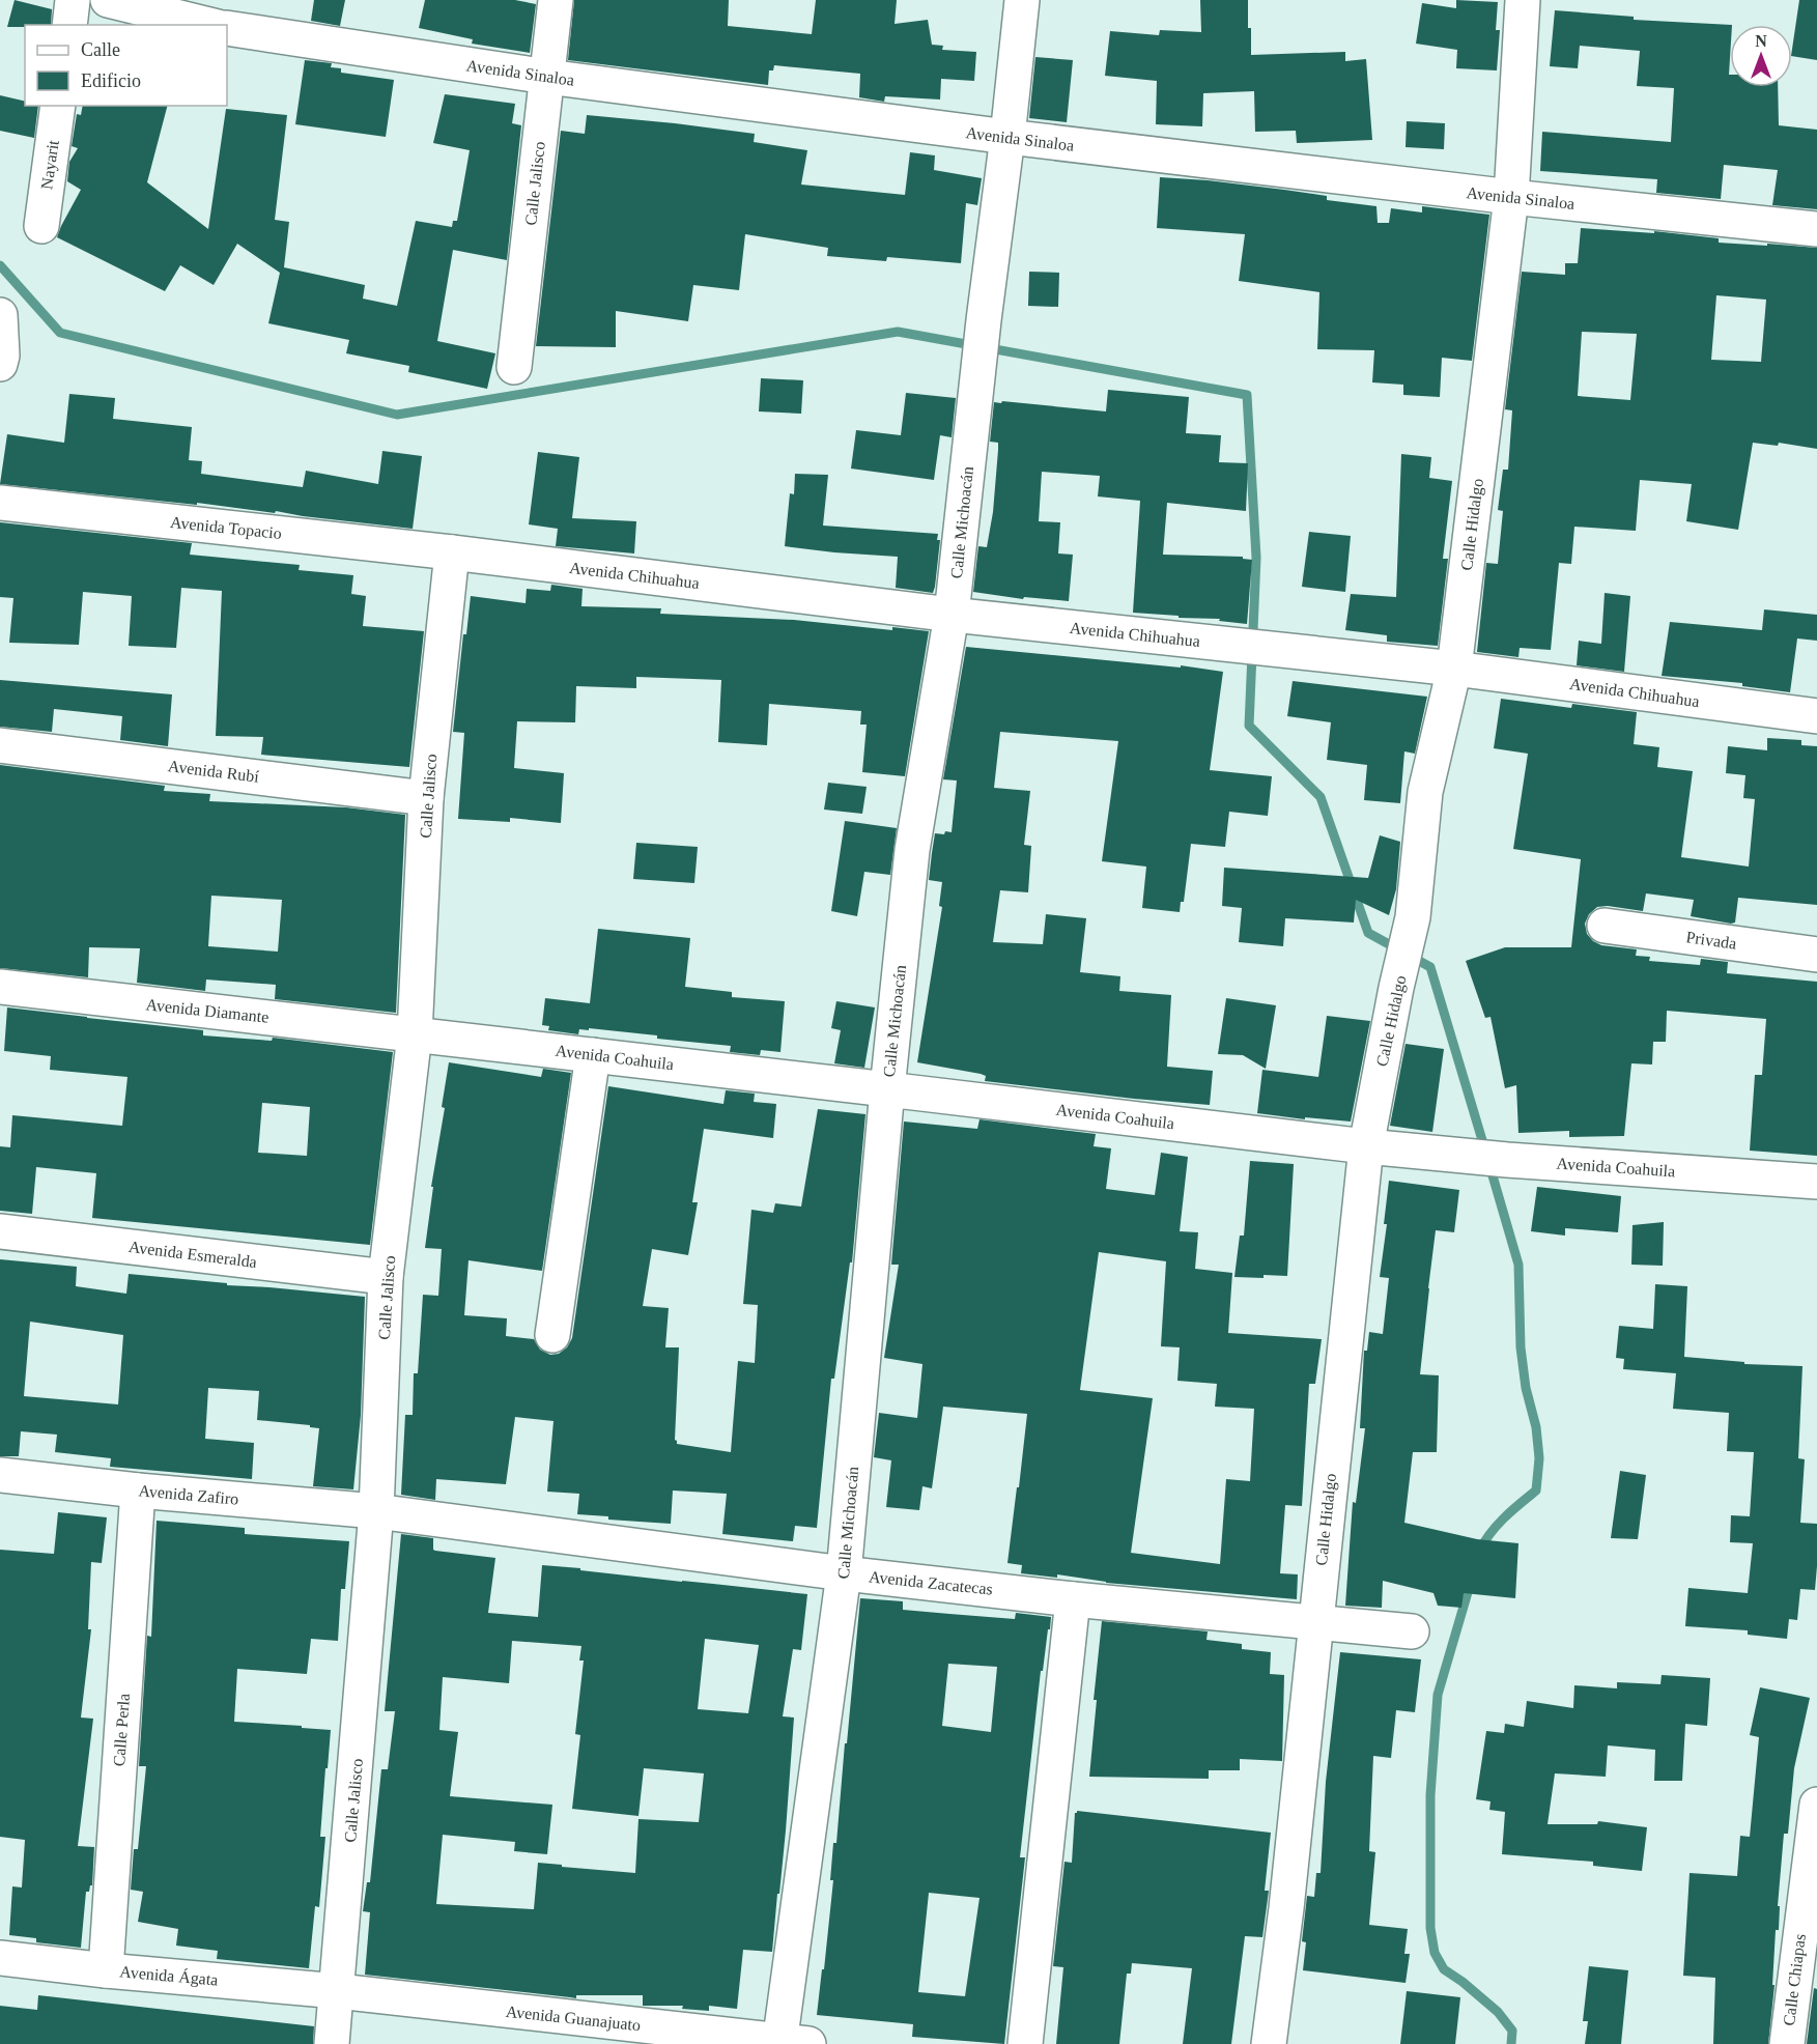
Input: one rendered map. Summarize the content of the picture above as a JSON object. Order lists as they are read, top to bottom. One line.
{"streets":{"street":["Avenida Sinaloa","Nayarit","Calle Jalisco","Calle Michoacán","Calle Hidalgo","Avenida Topacio","Avenida Chihuahua","Avenida Rubí","Privada","Avenida Diamante","Avenida Coahuila","Avenida Esmeralda","Avenida Zafiro","Avenida Zacatecas","Calle Perla","Avenida Ágata","Calle Chiapas","Avenida Guanajuato"]},"crossings":[["Avenida Sinaloa","Calle Jalisco"],["Avenida Sinaloa","Calle Michoacán"],["Avenida Sinaloa","Calle Hidalgo"],["Calle Jalisco","Avenida Topacio"],["Calle Jalisco","Avenida Chihuahua"],["Calle Jalisco","Avenida Rubí"],["Calle Jalisco","Avenida Diamante"],["Calle Jalisco","Avenida Coahuila"],["Calle Jalisco","Avenida Esmeralda"],["Calle Jalisco","Avenida Zafiro"],["Calle Jalisco","Avenida Zacatecas"],["Calle Jalisco","Avenida Ágata"],["Calle Jalisco","Avenida Guanajuato"],["Calle Michoacán","Avenida Chihuahua"],["Calle Michoacán","Avenida Coahuila"],["Calle Michoacán","Avenida Zacatecas"],["Calle Michoacán","Avenida Guanajuato"],["Calle Hidalgo","Avenida Chihuahua"],["Calle Hidalgo","Avenida Coahuila"],["Calle Hidalgo","Avenida Zacatecas"],["Avenida Topacio","Avenida Chihuahua"],["Avenida Diamante","Avenida Coahuila"],["Avenida Zafiro","Avenida Zacatecas"],["Avenida Zafiro","Calle Perla"],["Calle Perla","Avenida Ágata"],["Avenida Ágata","Avenida Guanajuato"]],"legend":["Calle","Edificio"],"north":"top"}
